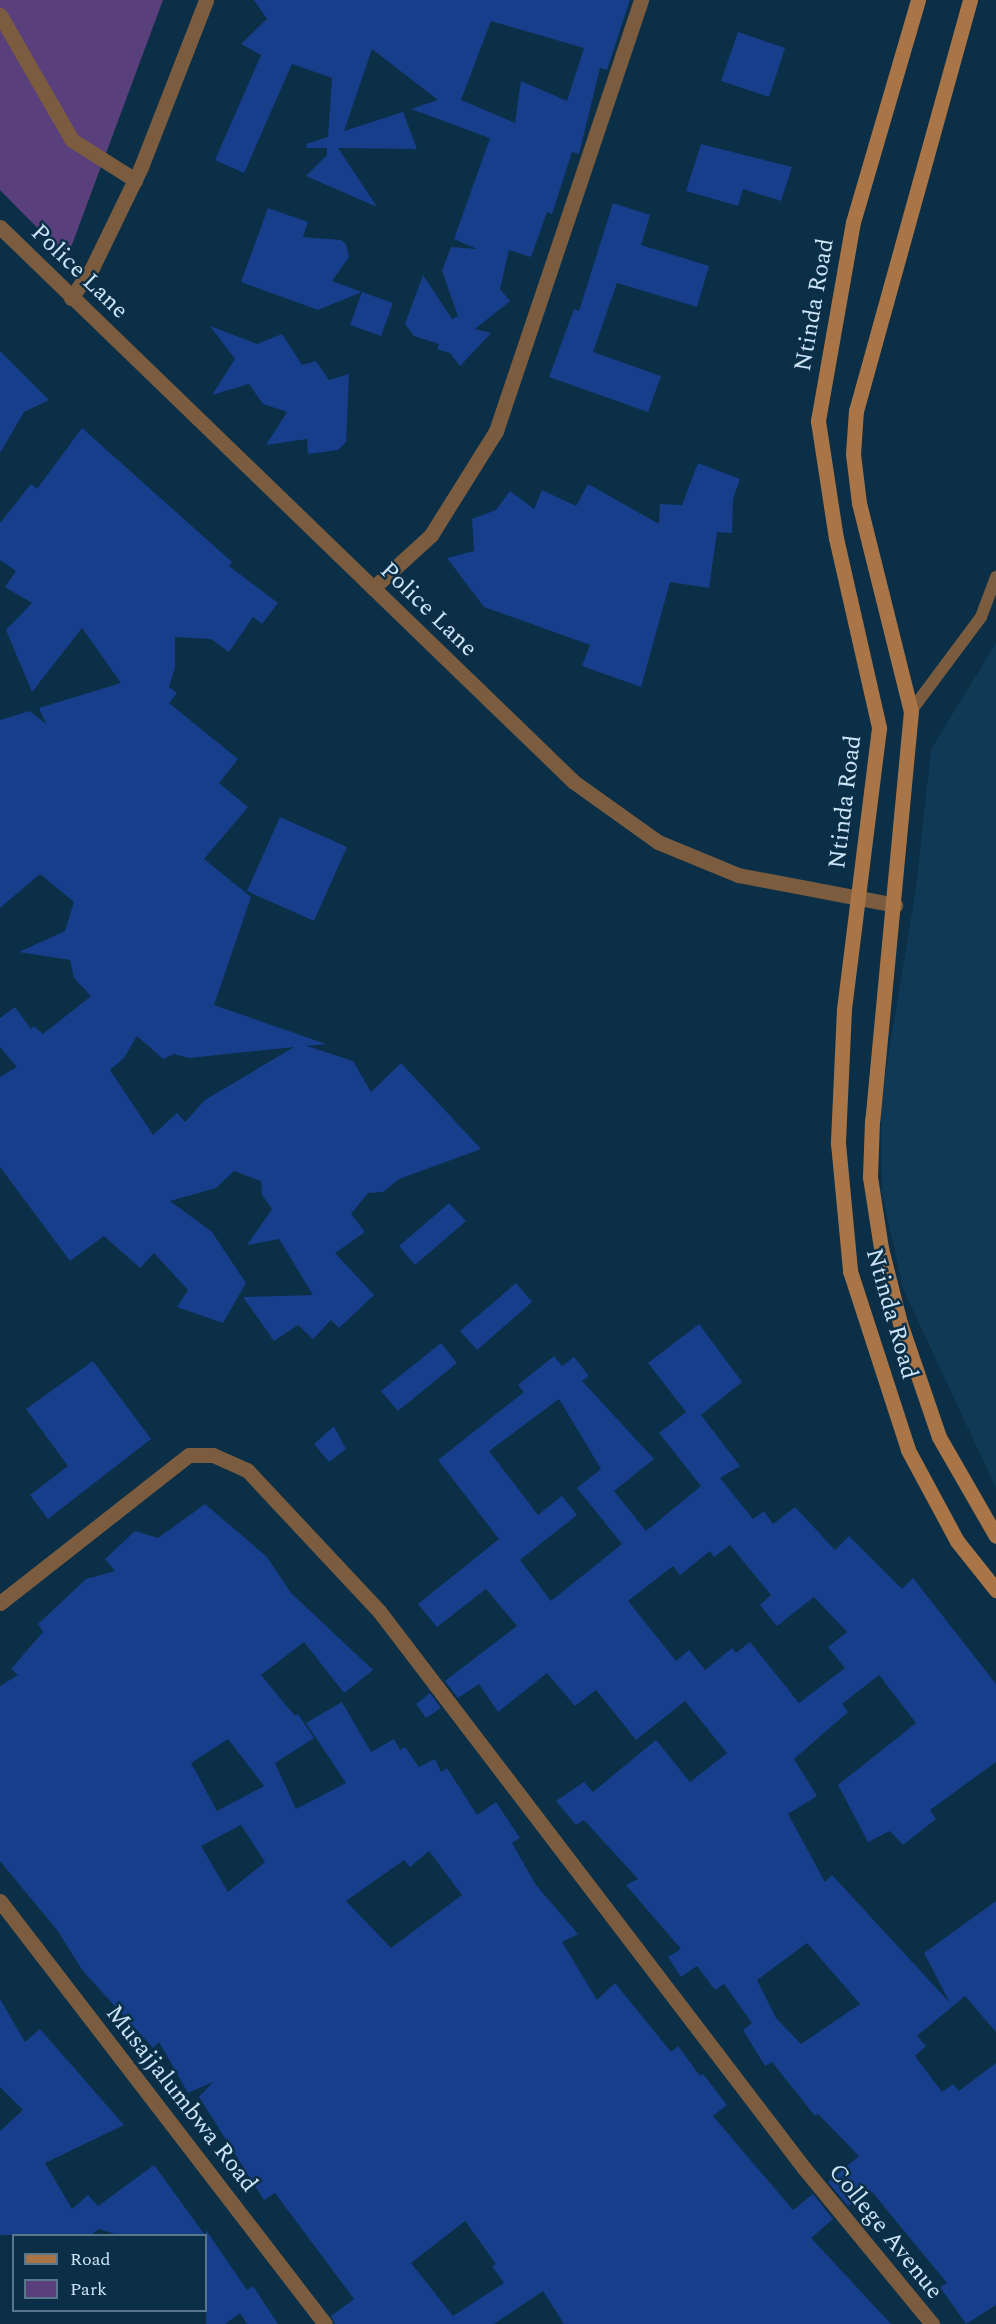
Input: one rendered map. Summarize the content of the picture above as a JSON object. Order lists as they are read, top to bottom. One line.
{"streets":{"main road":["Ntinda Road"],"street":["Police Lane","Musajjalumbwa Road","College Avenue"]},"crossings":[["Police Lane","Ntinda Road"]],"legend":["Road","Park"]}
